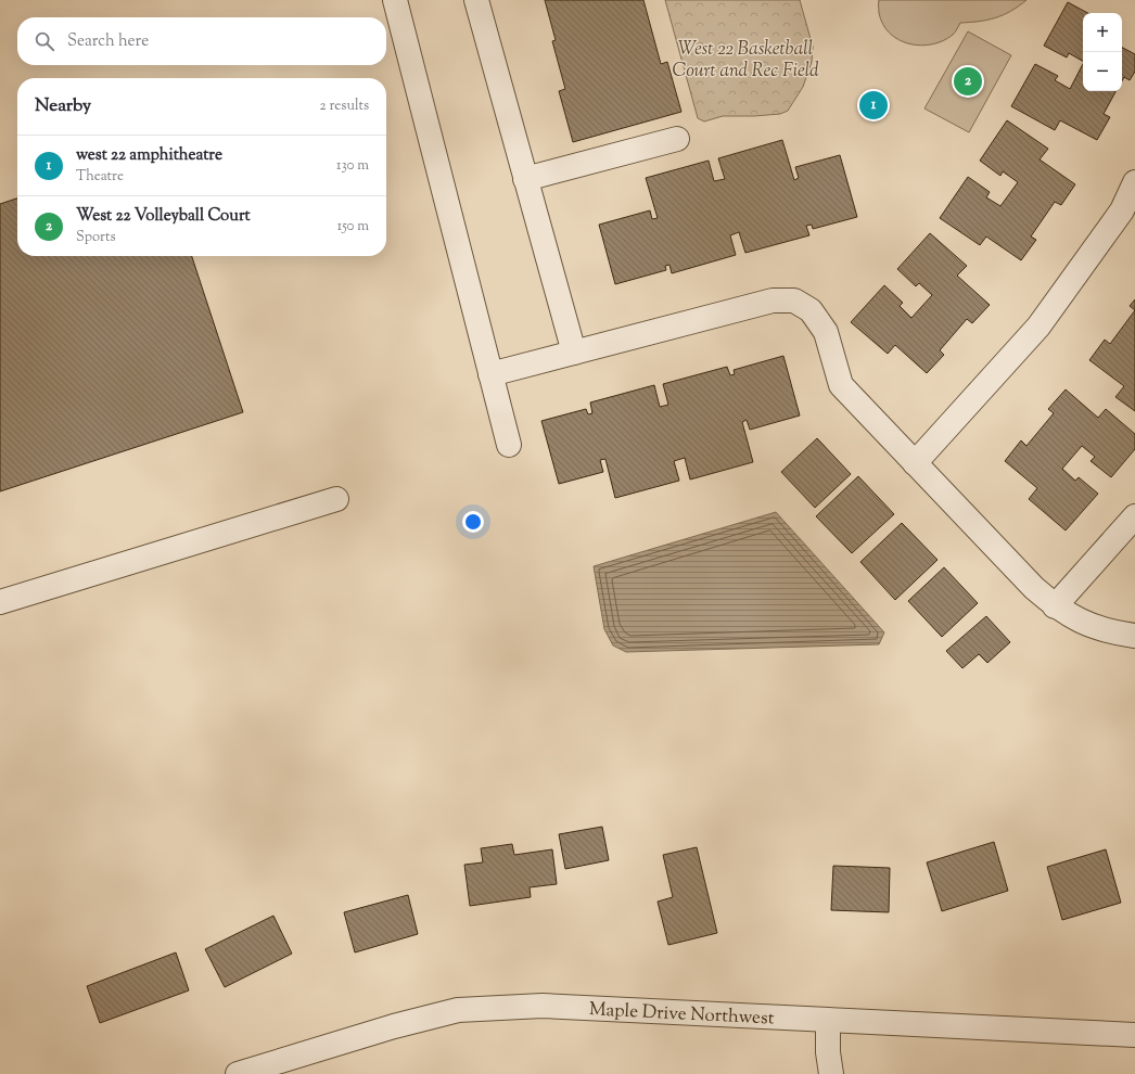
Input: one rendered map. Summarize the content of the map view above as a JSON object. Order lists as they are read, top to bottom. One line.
{"streets":{"street":["Maple Drive Northwest"]},"parks":["West 22 Basketball Court and Rec Field"],"page":{"map_buttons":["+","−"],"search":"Search here","pins":["2","1"],"heading":["Nearby","2 results"],"list":[{"mark":"1","name":"west 22 amphitheatre","note":"Theatre","value":"130 m"},{"mark":"2","name":"West 22 Volleyball Court","note":"Sports","value":"150 m"}]}}
